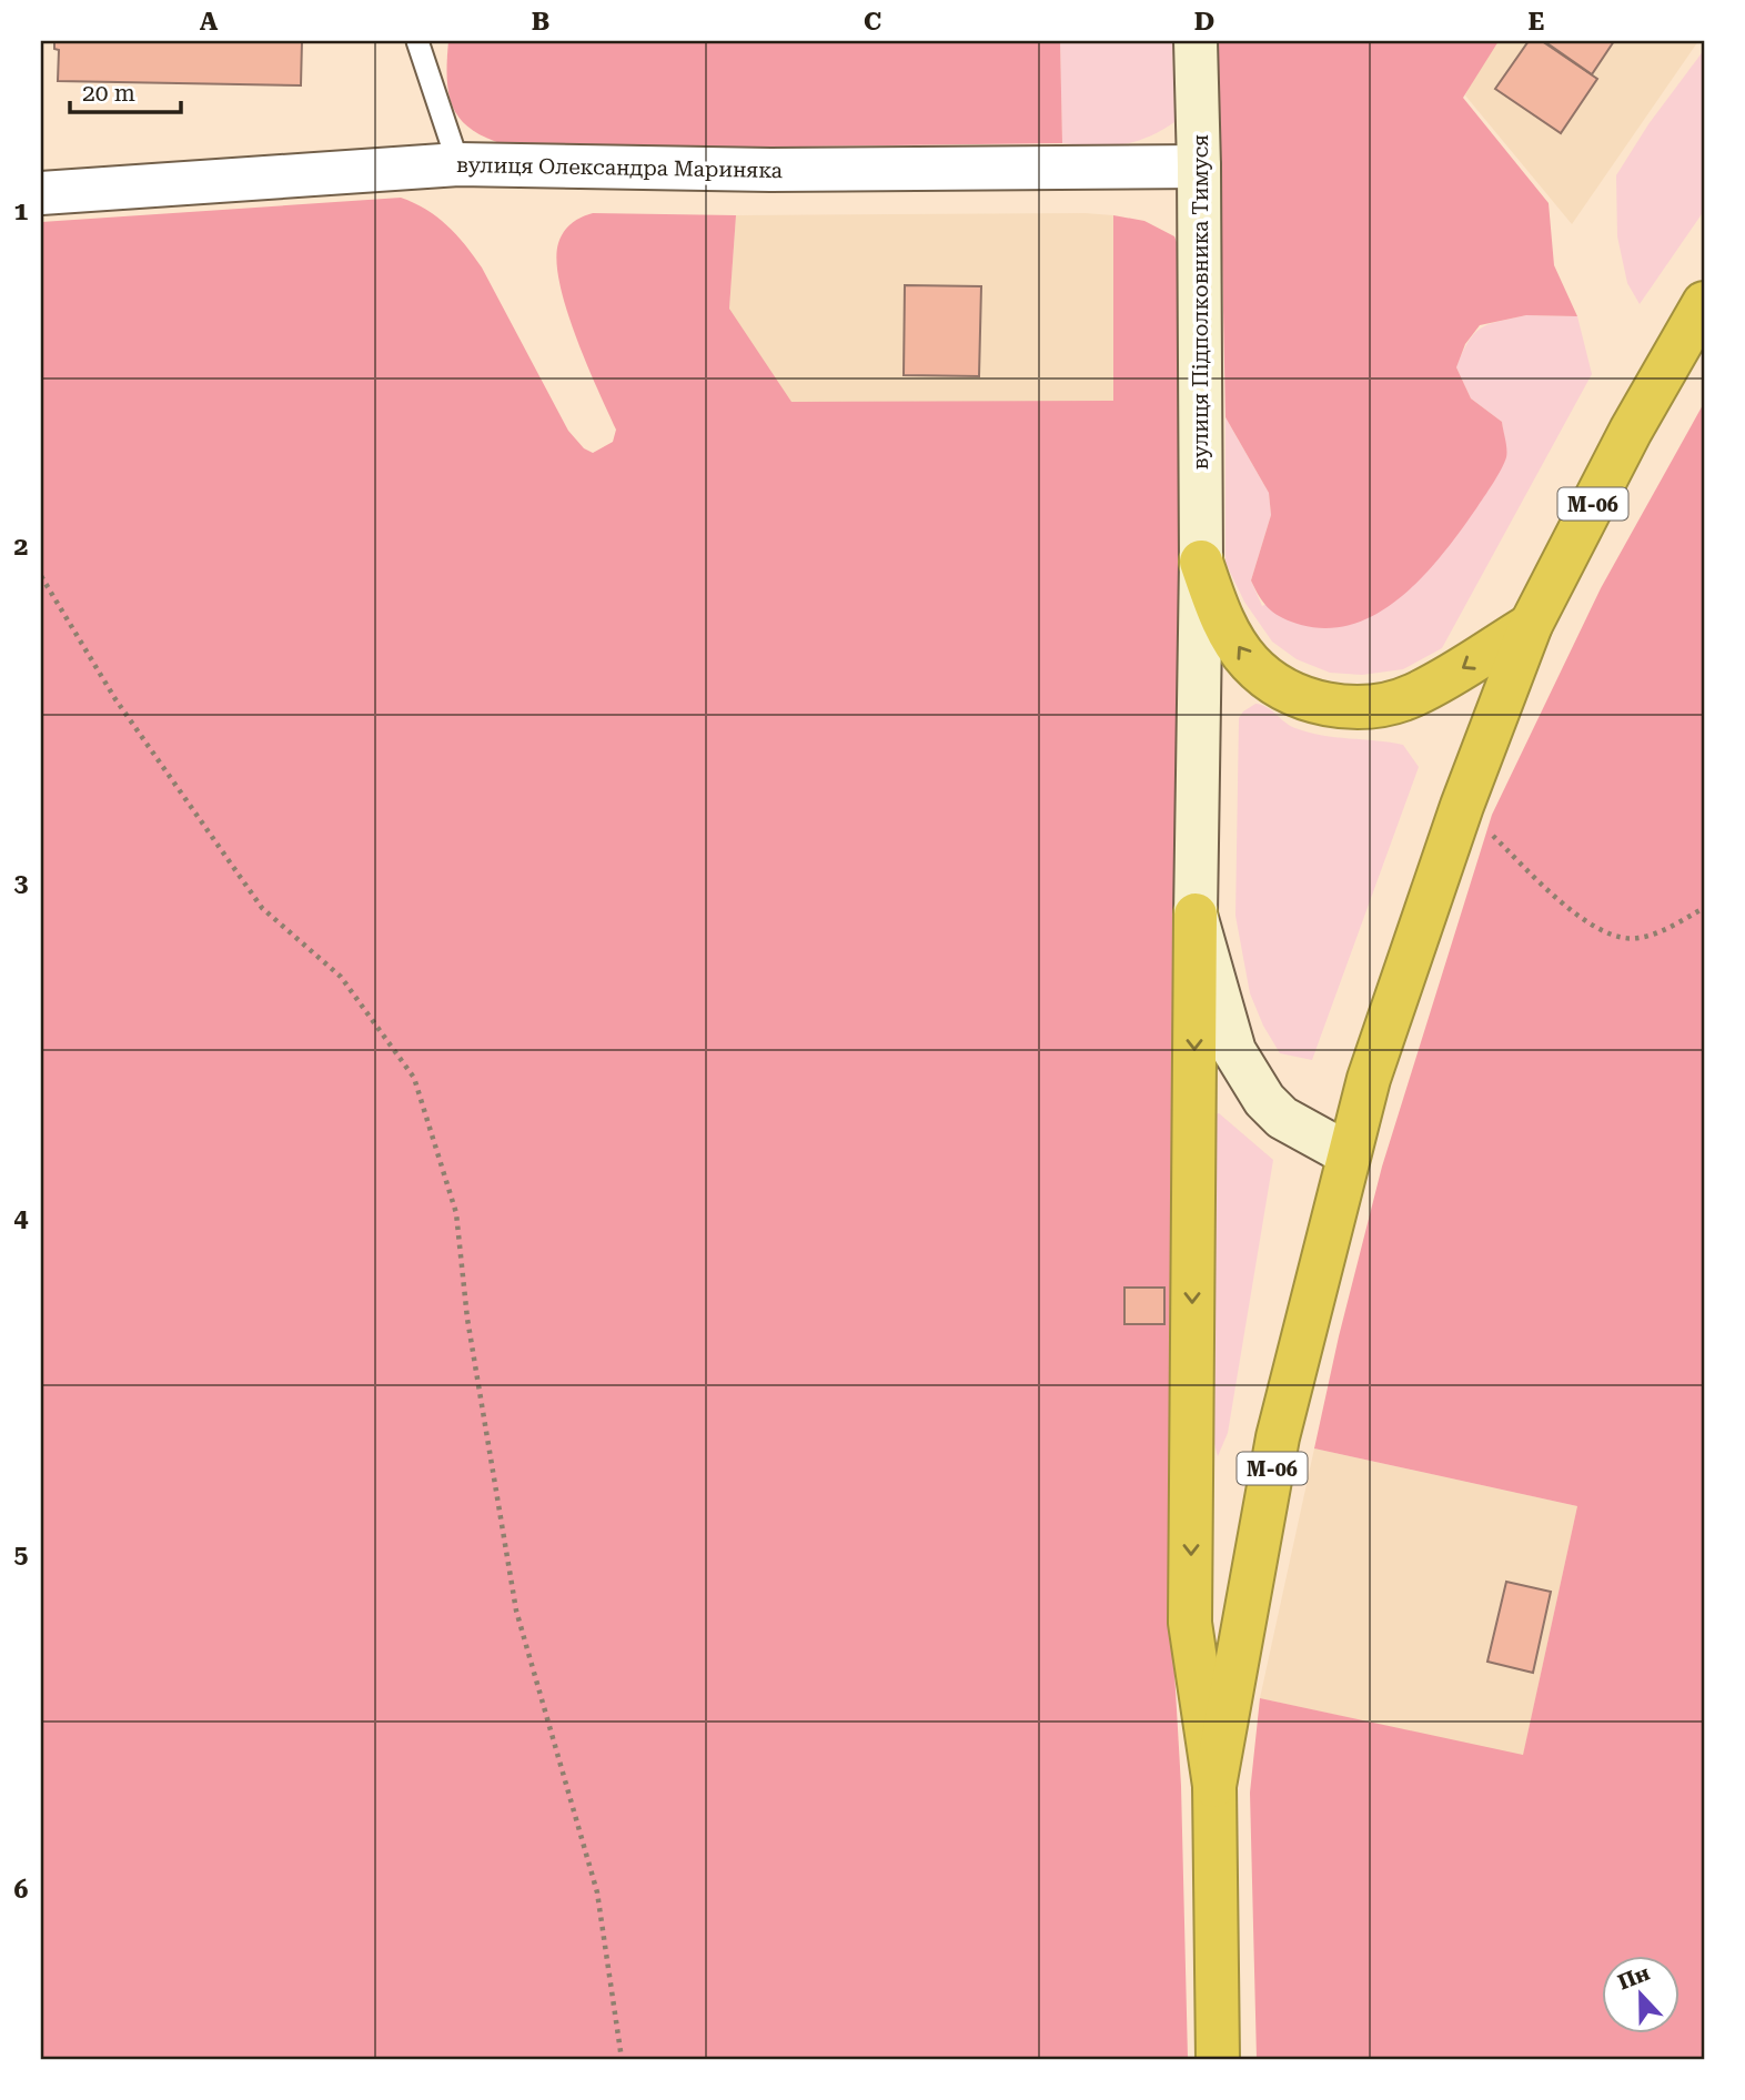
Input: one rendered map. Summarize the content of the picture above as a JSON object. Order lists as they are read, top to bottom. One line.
{"streets":{"highway":["М-06"],"main road":["вулиця Підполковника Тимуся"],"street":["вулиця Олександра Мариняка"]},"crossings":[["вулиця Олександра Мариняка","вулиця Підполковника Тимуся"],["вулиця Підполковника Тимуся","М-06"]],"scale_bar":"20 m","north":"top","grid":{"columns":["A","B","C","D","E"],"rows":["1","2","3","4","5","6"]}}
